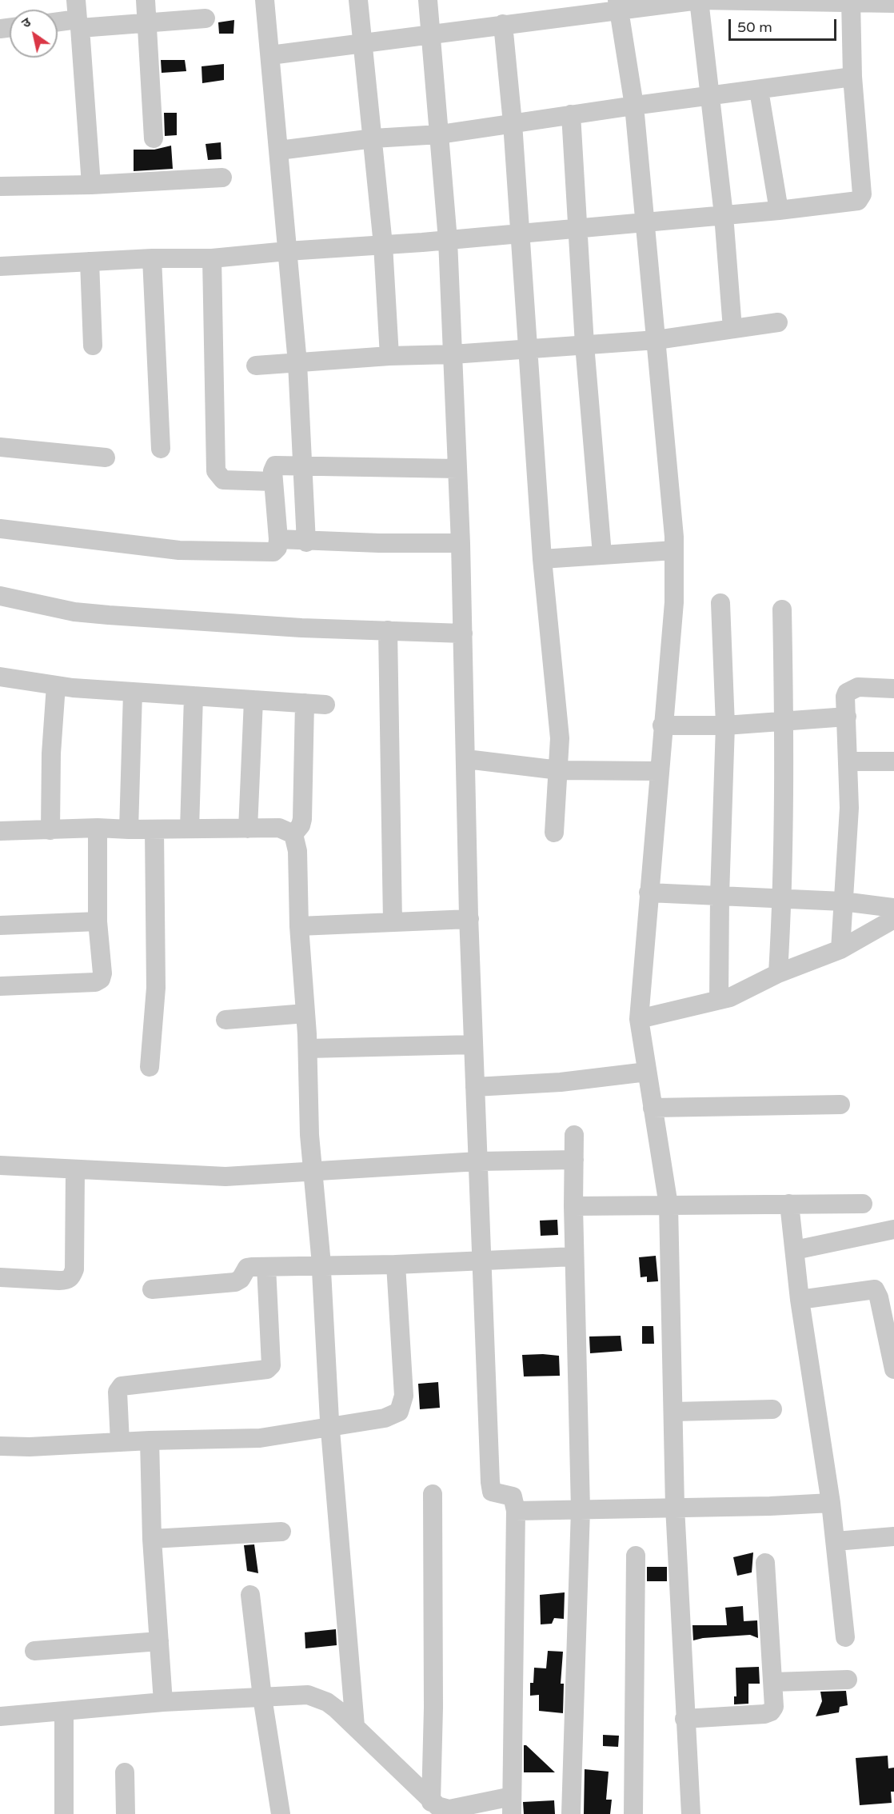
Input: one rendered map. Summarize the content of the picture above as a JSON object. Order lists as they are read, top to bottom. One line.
{"scale_bar":"50 m","north":"top left"}
